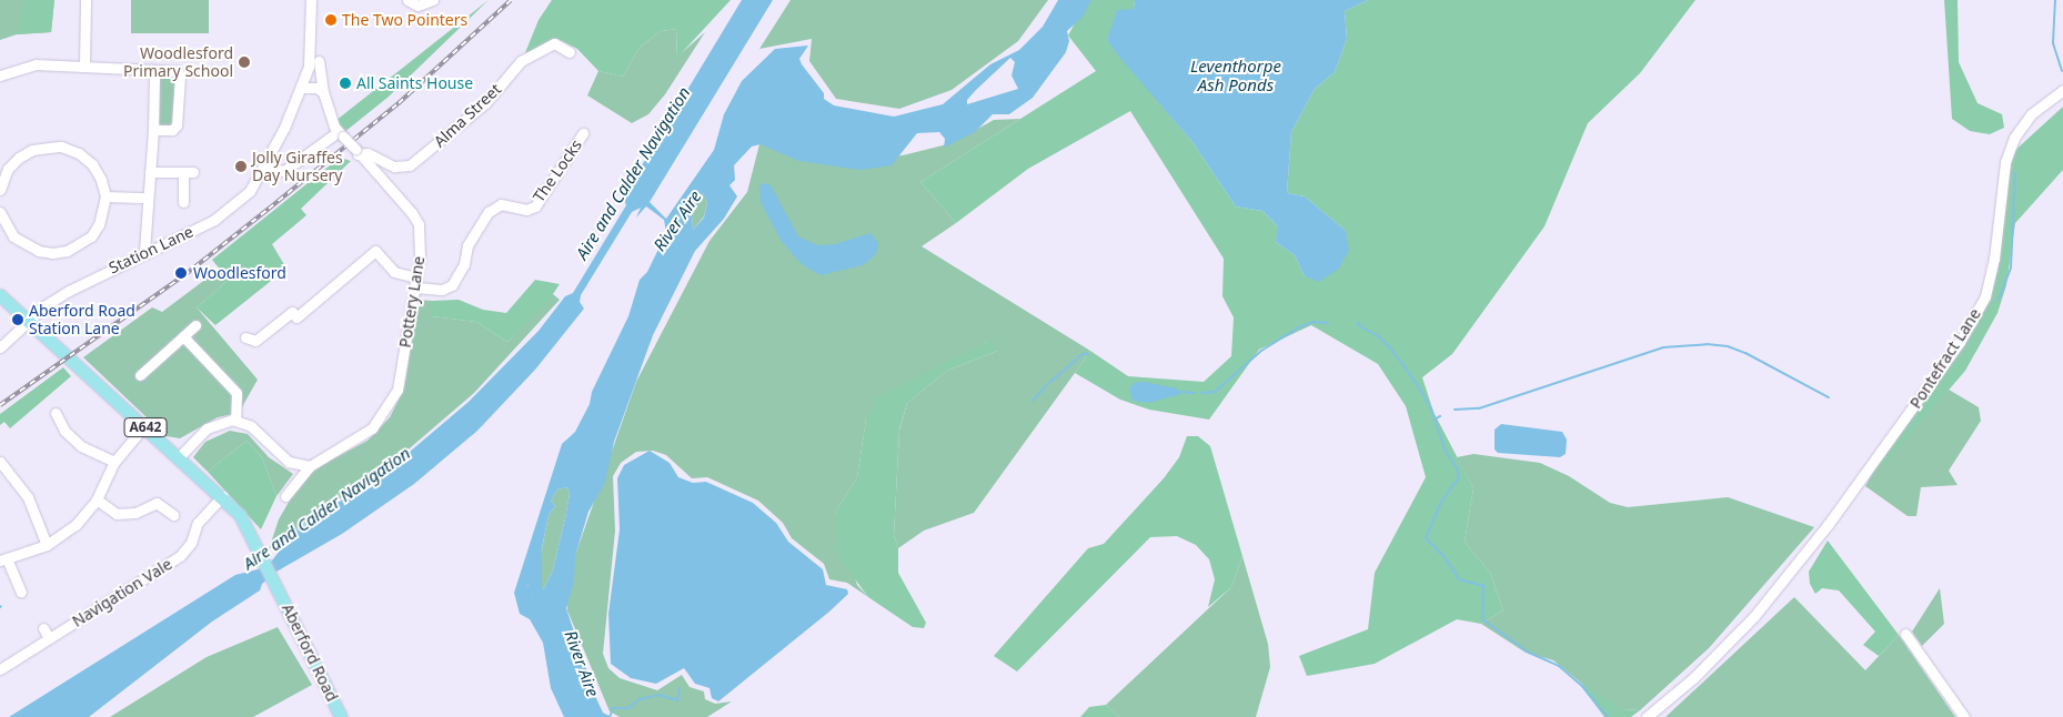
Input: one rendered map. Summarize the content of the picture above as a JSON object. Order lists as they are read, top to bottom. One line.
{"streets":{"main road":["A642","Aberford Road"],"street":["Alma Street","The Locks","Station Lane","Pottery Lane","Pontefract Lane","Navigation Vale"]},"crossings":[["Alma Street","Pottery Lane"],["The Locks","Pottery Lane"],["Station Lane","A642"],["A642","Navigation Vale"],["A642","Aberford Road"],["Navigation Vale","Aberford Road"]],"water":["Leventhorpe Ash Ponds","Aire and Calder Navigation","River Aire"],"places":["The Two Pointers","Woodlesford Primary School","All Saints House","Jolly Giraffes Day Nursery","Woodlesford","Aberford Road Station Lane"]}
